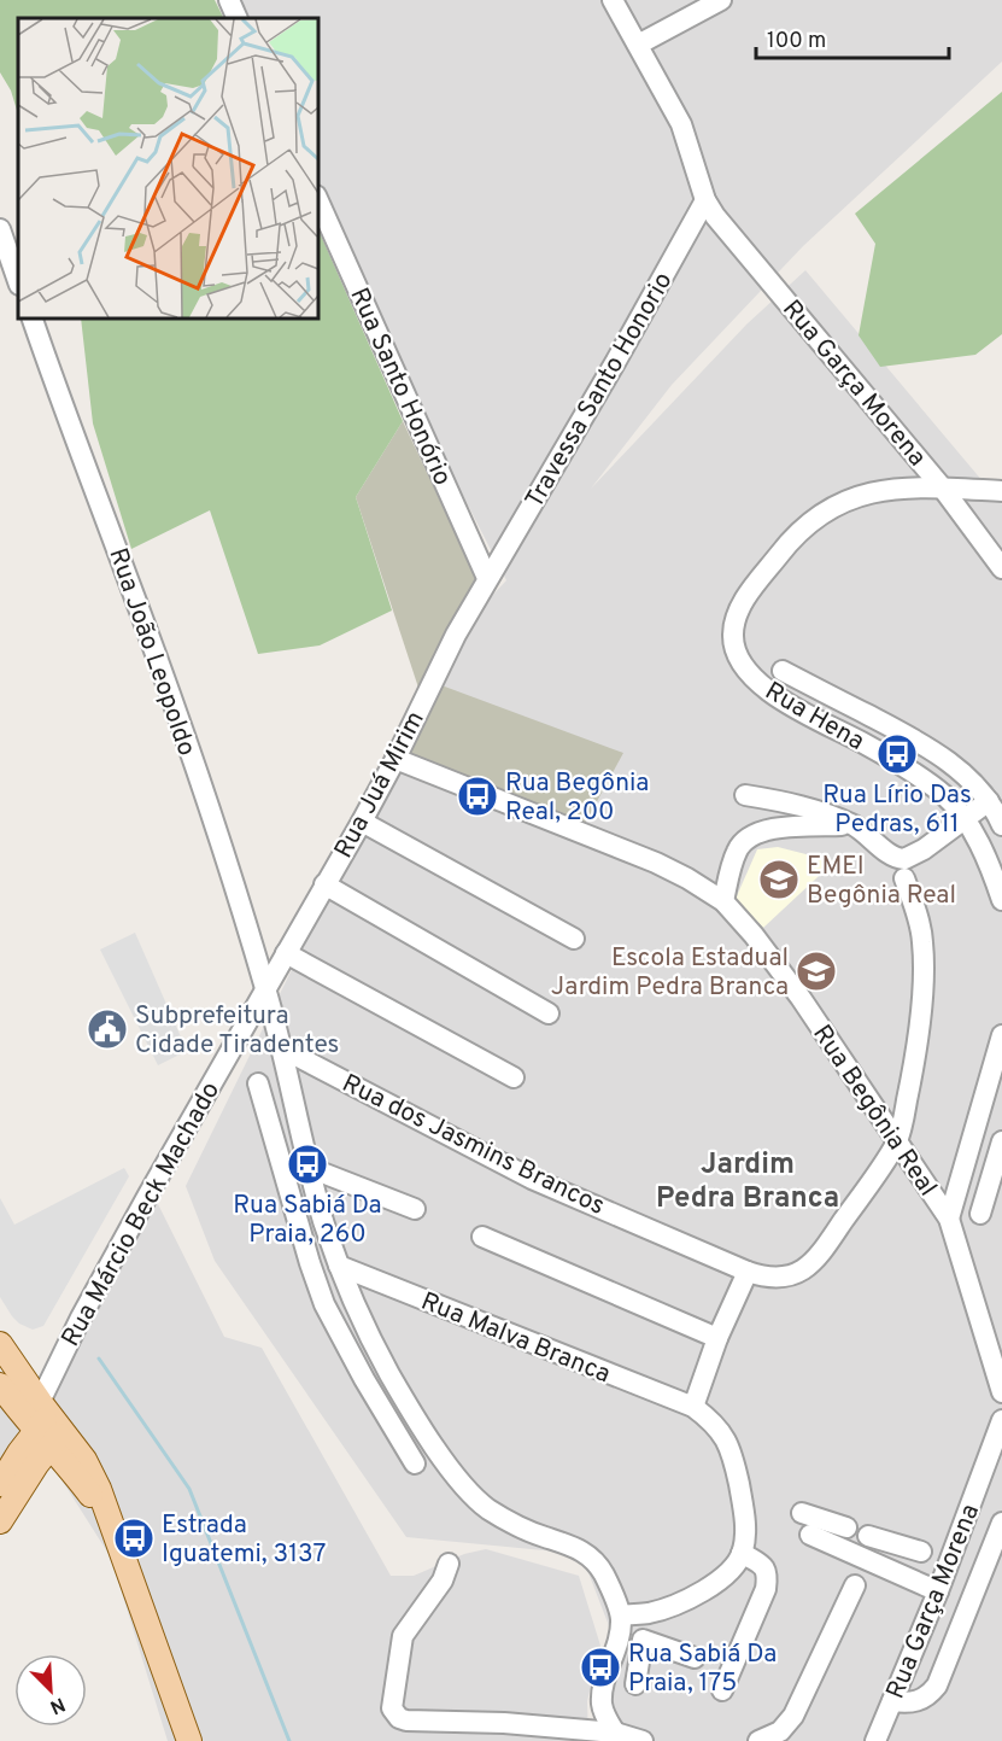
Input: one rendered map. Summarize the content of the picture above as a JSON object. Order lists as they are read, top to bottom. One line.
{"streets":{"main road":["Rua Márcio Beck Machado"],"street":["Rua Garça Morena","Rua Santo Honório","Travessa Santo Honorio","Rua João Leopoldo","Rua Hena","Rua Juá Mirim","Rua Begônia Real","Rua dos Jasmins Brancos","Rua Malva Branca"]},"crossings":[["Rua Garça Morena","Travessa Santo Honorio"],["Rua Garça Morena","Rua Hena"],["Rua Santo Honório","Travessa Santo Honorio"],["Rua Santo Honório","Rua Juá Mirim"],["Travessa Santo Honorio","Rua Juá Mirim"],["Rua João Leopoldo","Rua Juá Mirim"],["Rua João Leopoldo","Rua dos Jasmins Brancos"],["Rua João Leopoldo","Rua Márcio Beck Machado"],["Rua João Leopoldo","Rua Malva Branca"],["Rua Juá Mirim","Rua Begônia Real"],["Rua Juá Mirim","Rua Márcio Beck Machado"],["Rua Begônia Real","Rua dos Jasmins Brancos"]],"districts":["Jardim Pedra Branca"],"places":{"bus stop":["Rua Lírio Das Pedras, 611","Rua Begônia Real, 200","Rua Sabiá Da Praia, 260","Estrada Iguatemi, 3137","Rua Sabiá Da Praia, 175"],"school or university":["EMEI Begônia Real","Escola Estadual Jardim Pedra Branca"],"public building":["Subprefeitura Cidade Tiradentes"]},"scale_bar":"100 m","north":"bottom right"}
